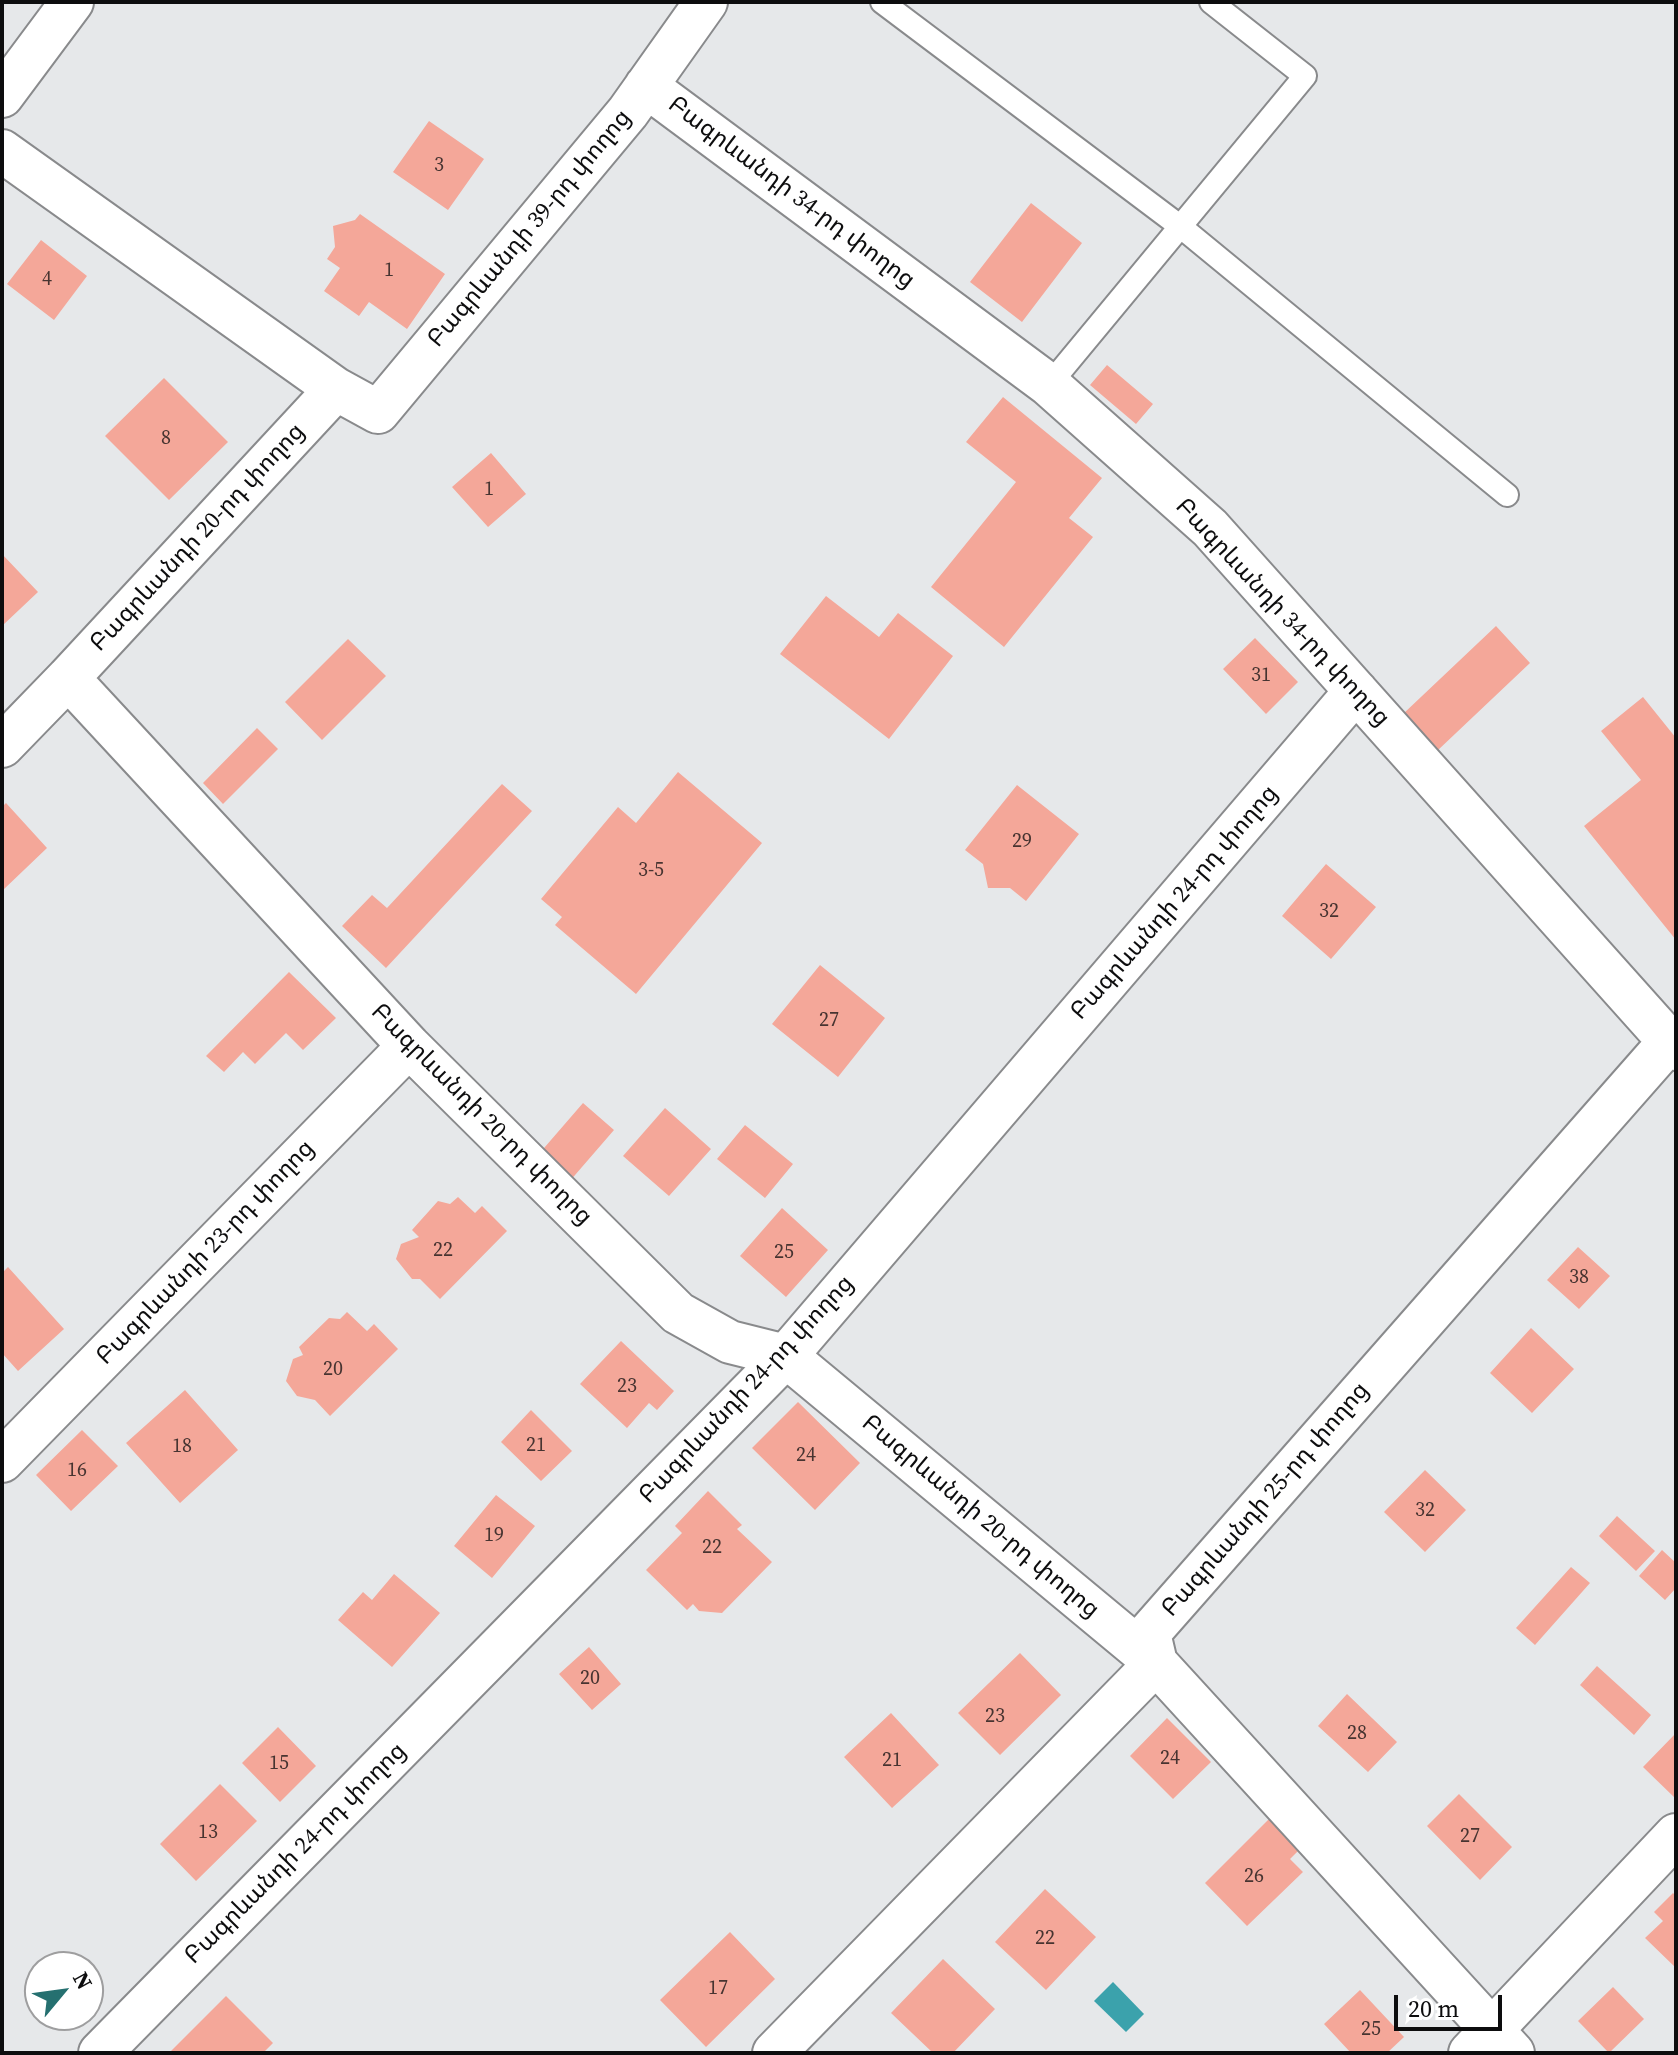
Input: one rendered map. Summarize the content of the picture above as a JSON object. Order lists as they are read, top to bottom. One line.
{"streets":{"street":["Բագրևանդի 34-րդ փողոց","Բագրևանդի 39-րդ փողոց","Բագրևանդի 20-րդ փողոց","Բագրևանդի 24-րդ փողոց","Բագրևանդի 23-րդ փողոց","Բագրևանդի 25-րդ փողոց"]},"crossings":[["Բագրևանդի 34-րդ փողոց","Բագրևանդի 39-րդ փողոց"],["Բագրևանդի 34-րդ փողոց","Բագրևանդի 24-րդ փողոց"],["Բագրևանդի 34-րդ փողոց","Բագրևանդի 25-րդ փողոց"],["Բագրևանդի 39-րդ փողոց","Բագրևանդի 20-րդ փողոց"],["Բագրևանդի 20-րդ փողոց","Բագրևանդի 24-րդ փողոց"],["Բագրևանդի 20-րդ փողոց","Բագրևանդի 23-րդ փողոց"],["Բագրևանդի 20-րդ փողոց","Բագրևանդի 25-րդ փողոց"]],"house_numbers":["3","1","4","8","1","31","29","3-5","32","27","22","25","38","20","23","21","18","24","16","32","19","22","20","23","28","24","21","15","13","27","26","22","17","25"],"scale_bar":"20 m","north":"top right"}
